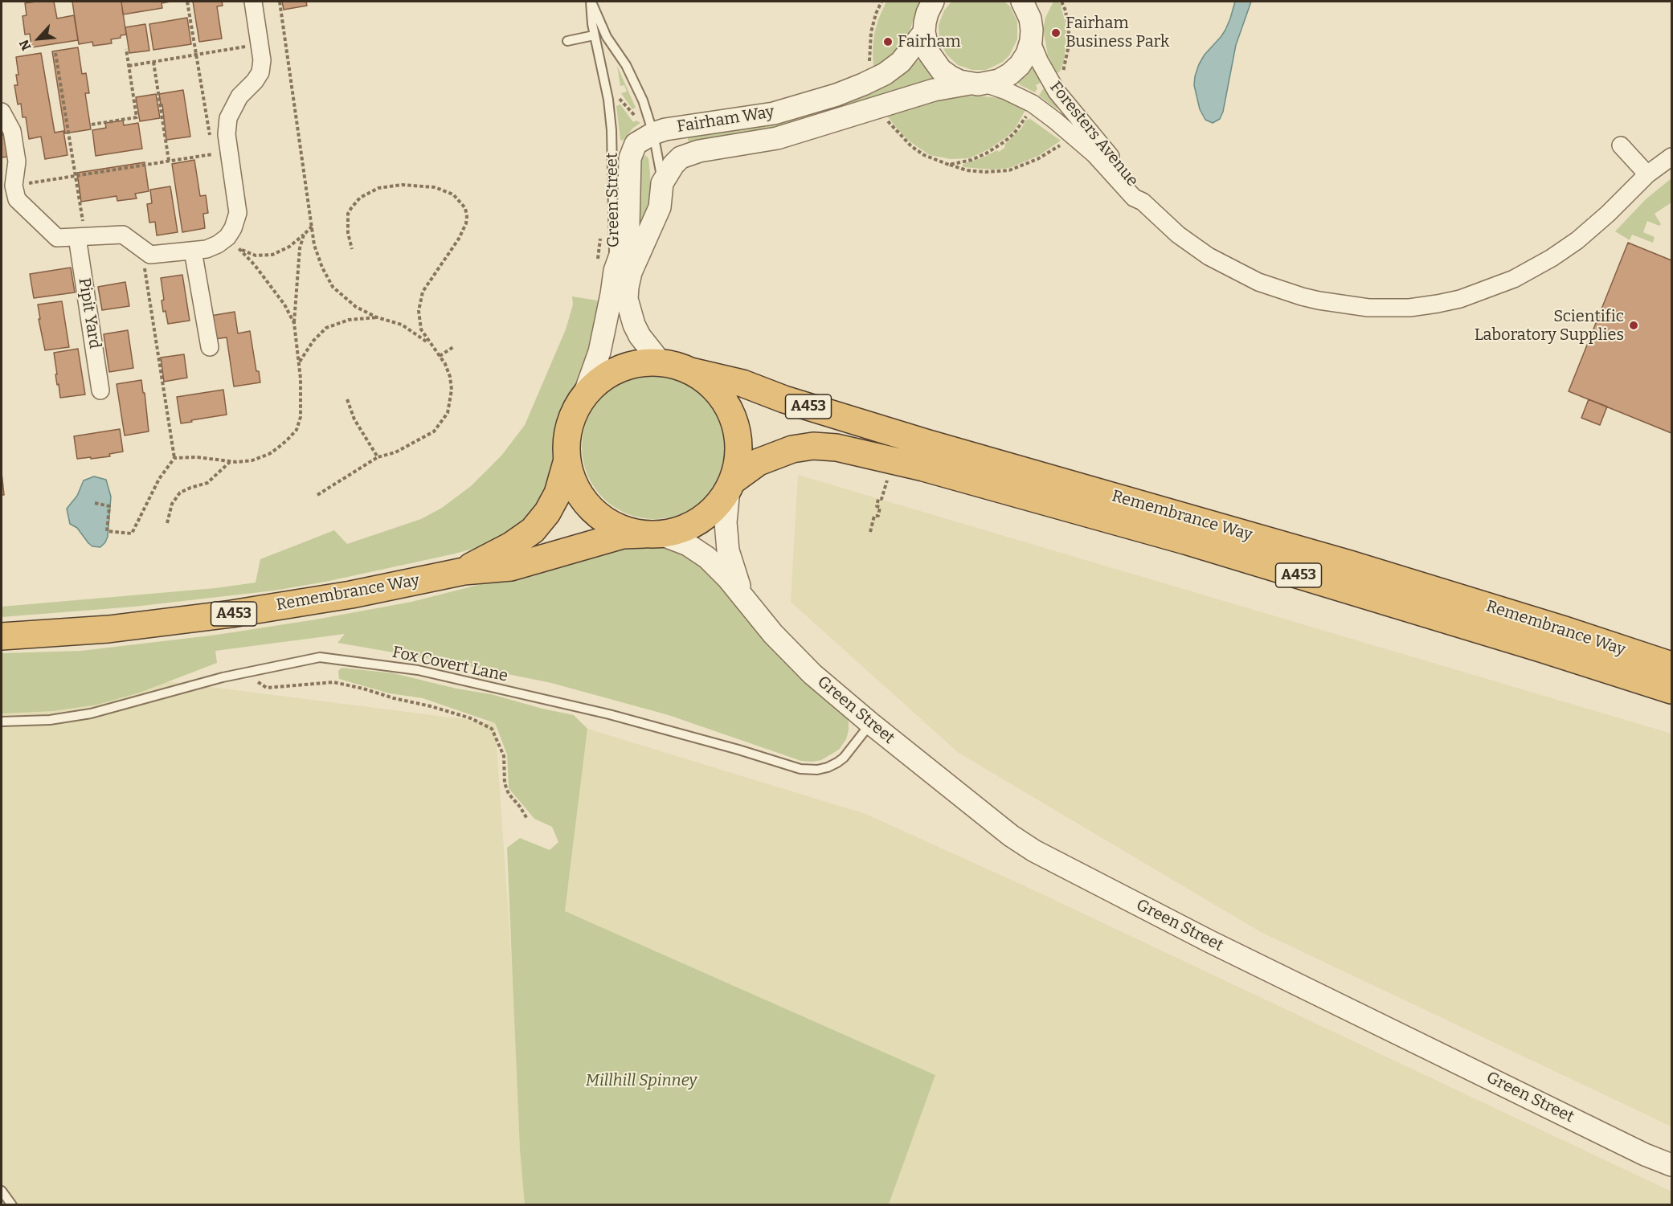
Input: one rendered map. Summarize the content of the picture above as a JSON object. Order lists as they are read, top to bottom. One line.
{"streets":{"highway":["A453","Remembrance Way"],"street":["Fairham Way","Foresters Avenue","Green Street","Pipit Yard"],"lane":["Fox Covert Lane"]},"crossings":[["Fairham Way","Foresters Avenue"],["Fairham Way","Green Street"],["Green Street","Remembrance Way"],["Green Street","Fox Covert Lane"]],"parks":["Millhill Spinney"],"places":["Fairham Business Park","Fairham","Scientific Laboratory Supplies"],"north":"bottom left"}
